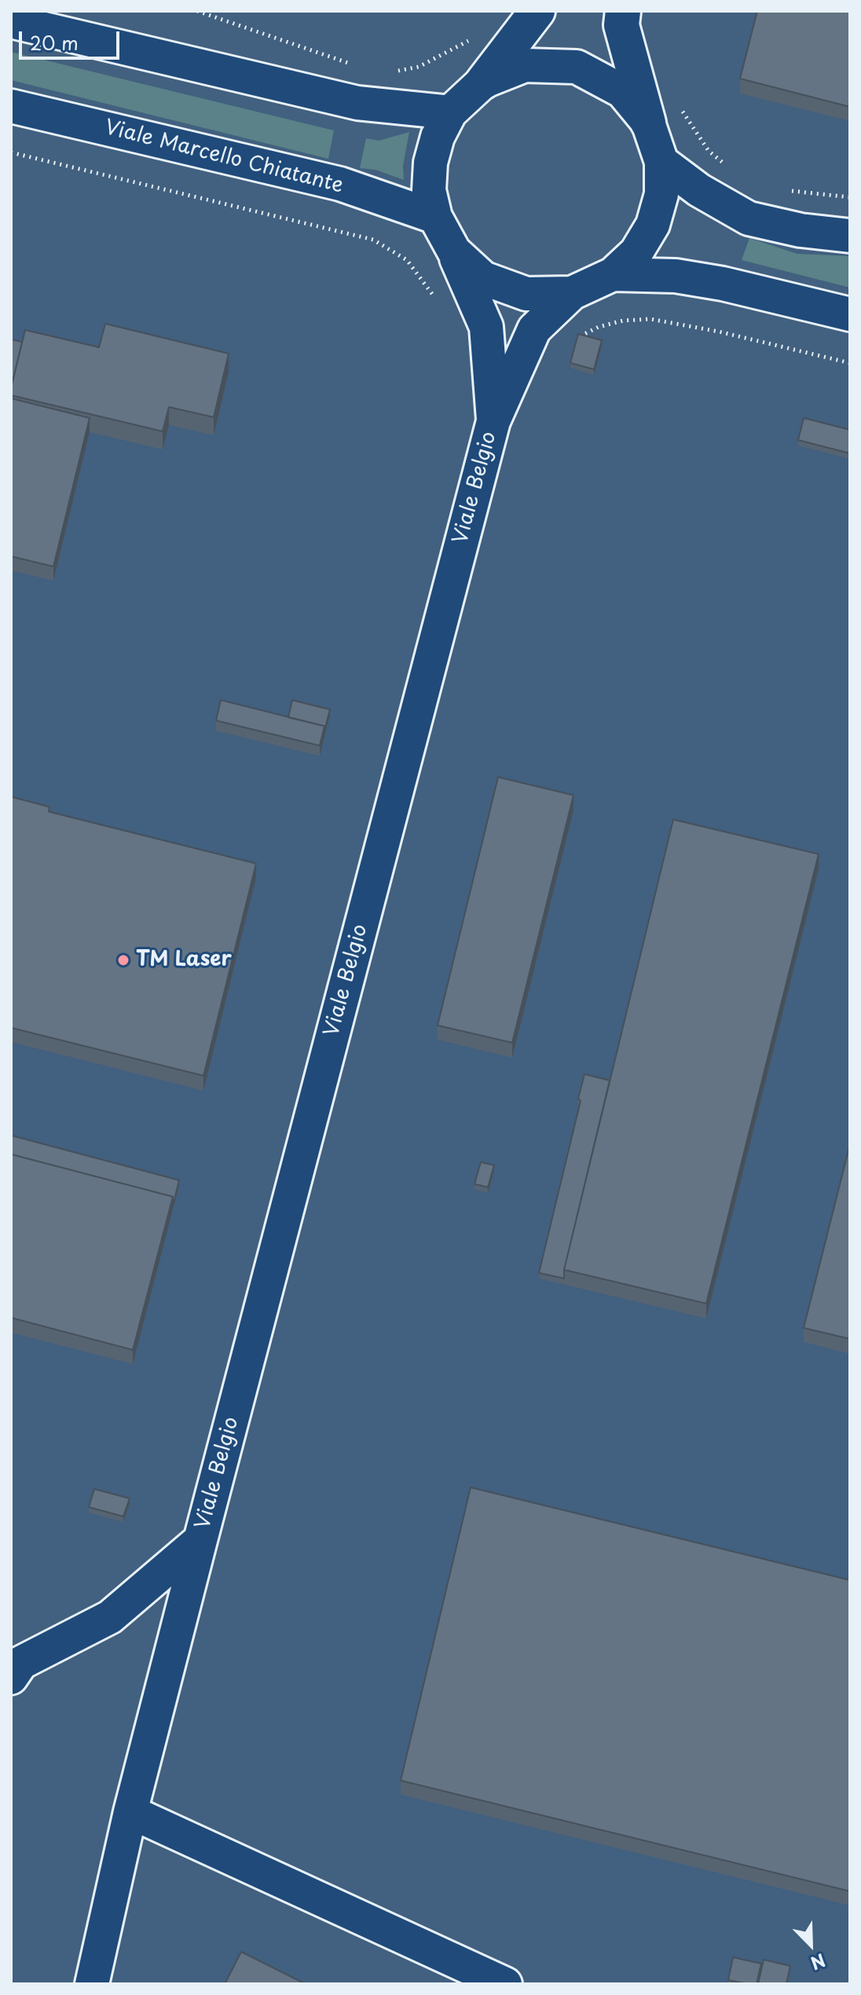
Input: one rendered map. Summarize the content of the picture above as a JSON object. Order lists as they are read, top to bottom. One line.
{"streets":{"street":["Viale Marcello Chiatante","Viale Belgio"]},"places":["TM Laser"],"scale_bar":"20 m","north":"bottom right"}
